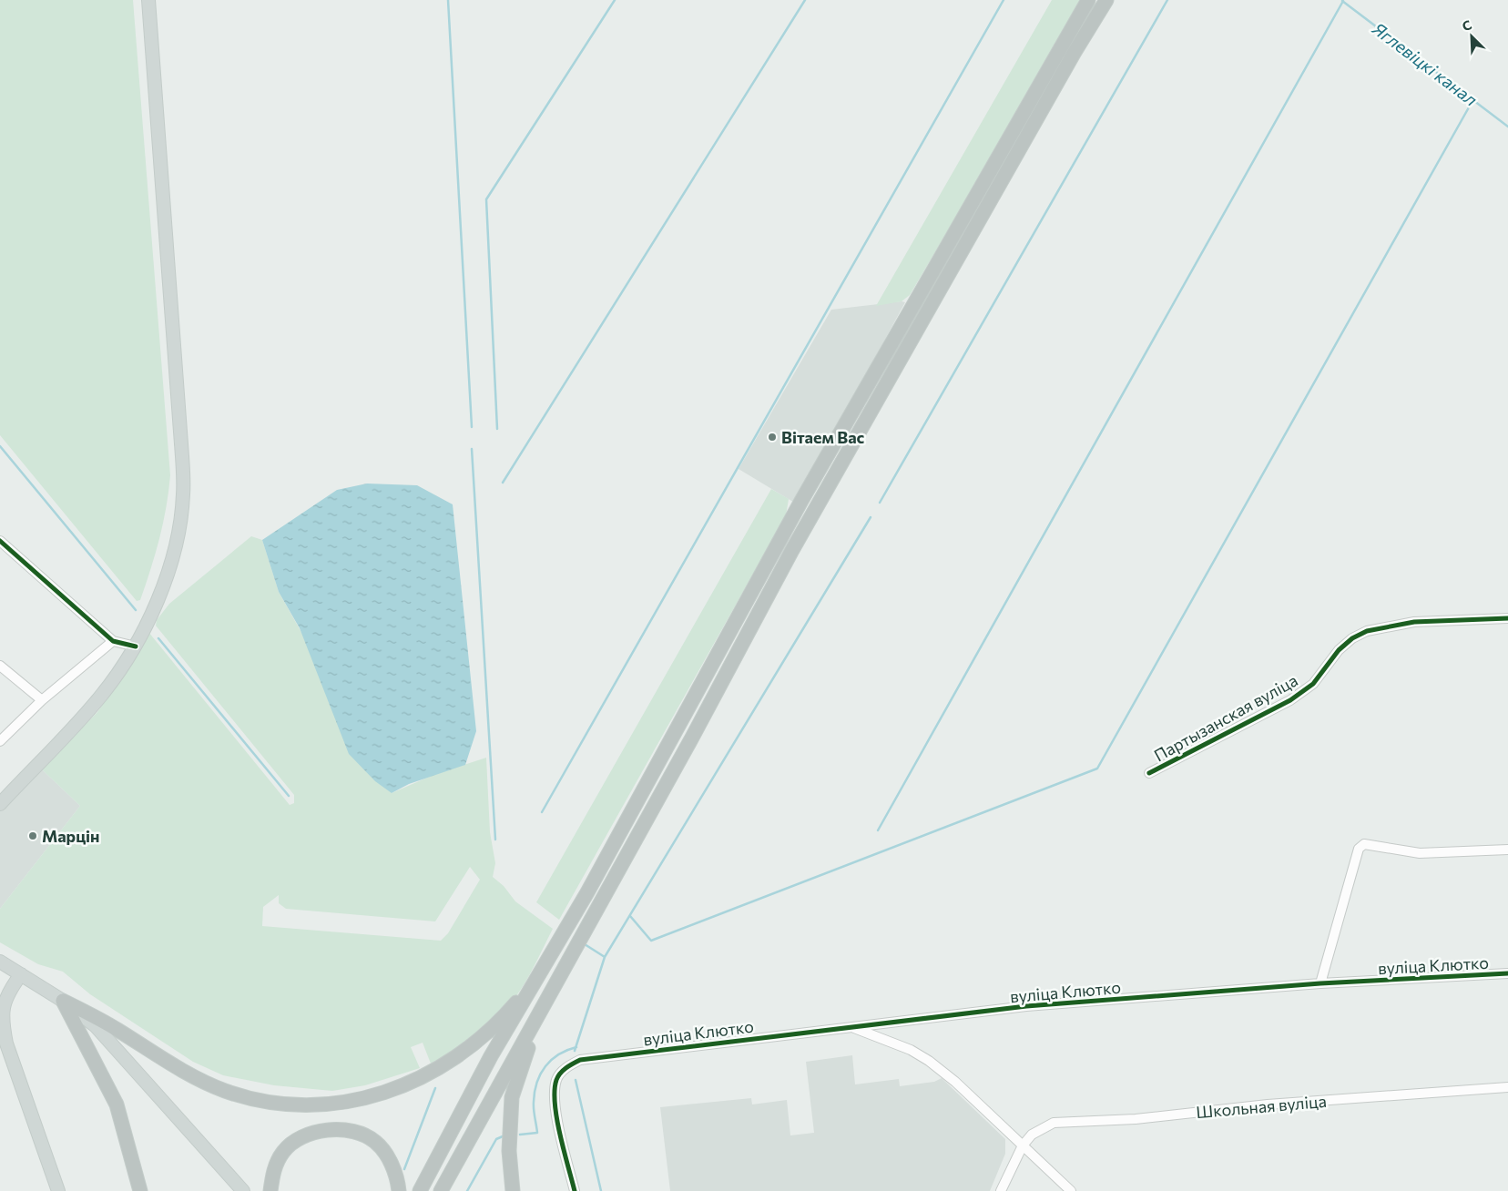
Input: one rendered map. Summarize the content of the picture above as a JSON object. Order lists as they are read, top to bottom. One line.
{"streets":{"street":["Партызанская вуліца","вуліца Клютко","Школьная вуліца"]},"water":["Яглевіцкі канал"],"places":["Вітаем Вас","Марцін"],"north":"top left"}
